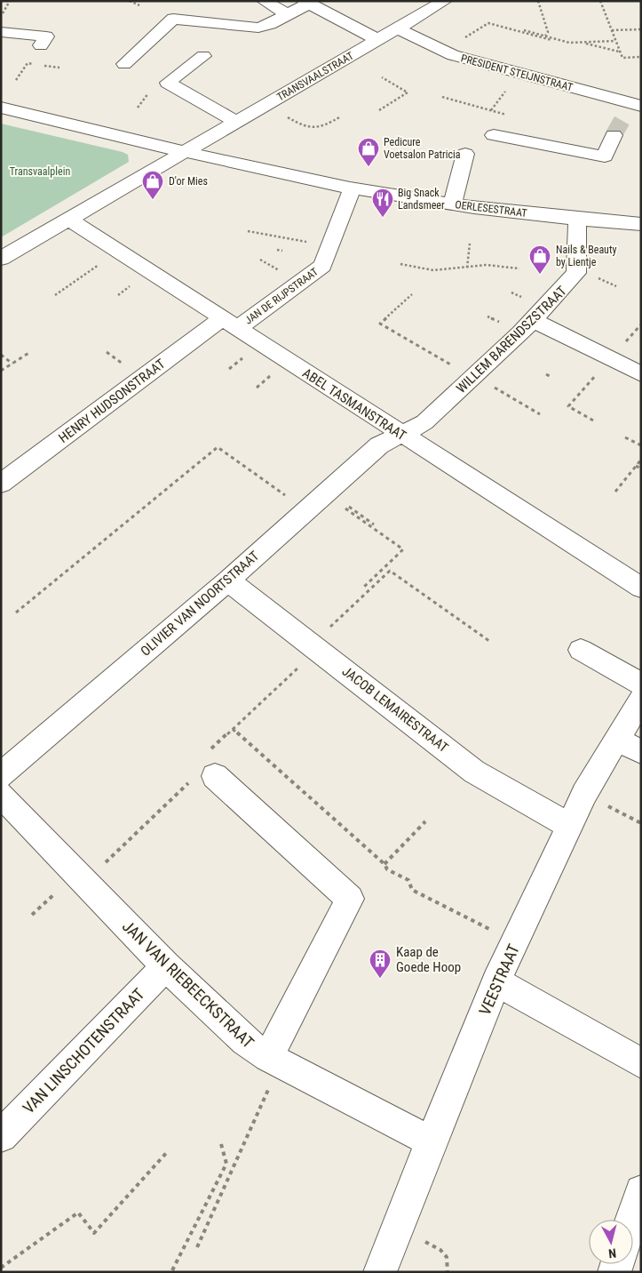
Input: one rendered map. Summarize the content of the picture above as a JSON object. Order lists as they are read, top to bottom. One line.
{"streets":{"street":["PRESIDENT STEIJNSTRAAT","TRANSVAALSTRAAT","OERLESESTRAAT","JAN DE RIJPSTRAAT","WILLEM BARENDSZSTRAAT","HENRY HUDSONSTRAAT","ABEL TASMANSTRAAT","OLIVIER VAN NOORTSTRAAT","JACOB LEMAIRESTRAAT","VEESTRAAT","JAN VAN RIEBEECKSTRAAT","VAN LINSCHOTENSTRAAT"]},"crossings":[["PRESIDENT STEIJNSTRAAT","TRANSVAALSTRAAT"],["TRANSVAALSTRAAT","OERLESESTRAAT"],["OERLESESTRAAT","JAN DE RIJPSTRAAT"],["OERLESESTRAAT","WILLEM BARENDSZSTRAAT"],["JAN DE RIJPSTRAAT","HENRY HUDSONSTRAAT"],["JAN DE RIJPSTRAAT","ABEL TASMANSTRAAT"],["WILLEM BARENDSZSTRAAT","ABEL TASMANSTRAAT"],["WILLEM BARENDSZSTRAAT","OLIVIER VAN NOORTSTRAAT"],["HENRY HUDSONSTRAAT","ABEL TASMANSTRAAT"],["ABEL TASMANSTRAAT","OLIVIER VAN NOORTSTRAAT"],["OLIVIER VAN NOORTSTRAAT","JACOB LEMAIRESTRAAT"],["JACOB LEMAIRESTRAAT","VEESTRAAT"],["VEESTRAAT","JAN VAN RIEBEECKSTRAAT"],["JAN VAN RIEBEECKSTRAAT","VAN LINSCHOTENSTRAAT"]],"parks":["Transvaalplein"],"places":{"shop":["Pedicure Voetsalon Patricia","D'or Mies","Nails & Beauty by Lientje"],"restaurant":["Big Snack Landsmeer"],"building":["Kaap de Goede Hoop"]},"north":"bottom"}
